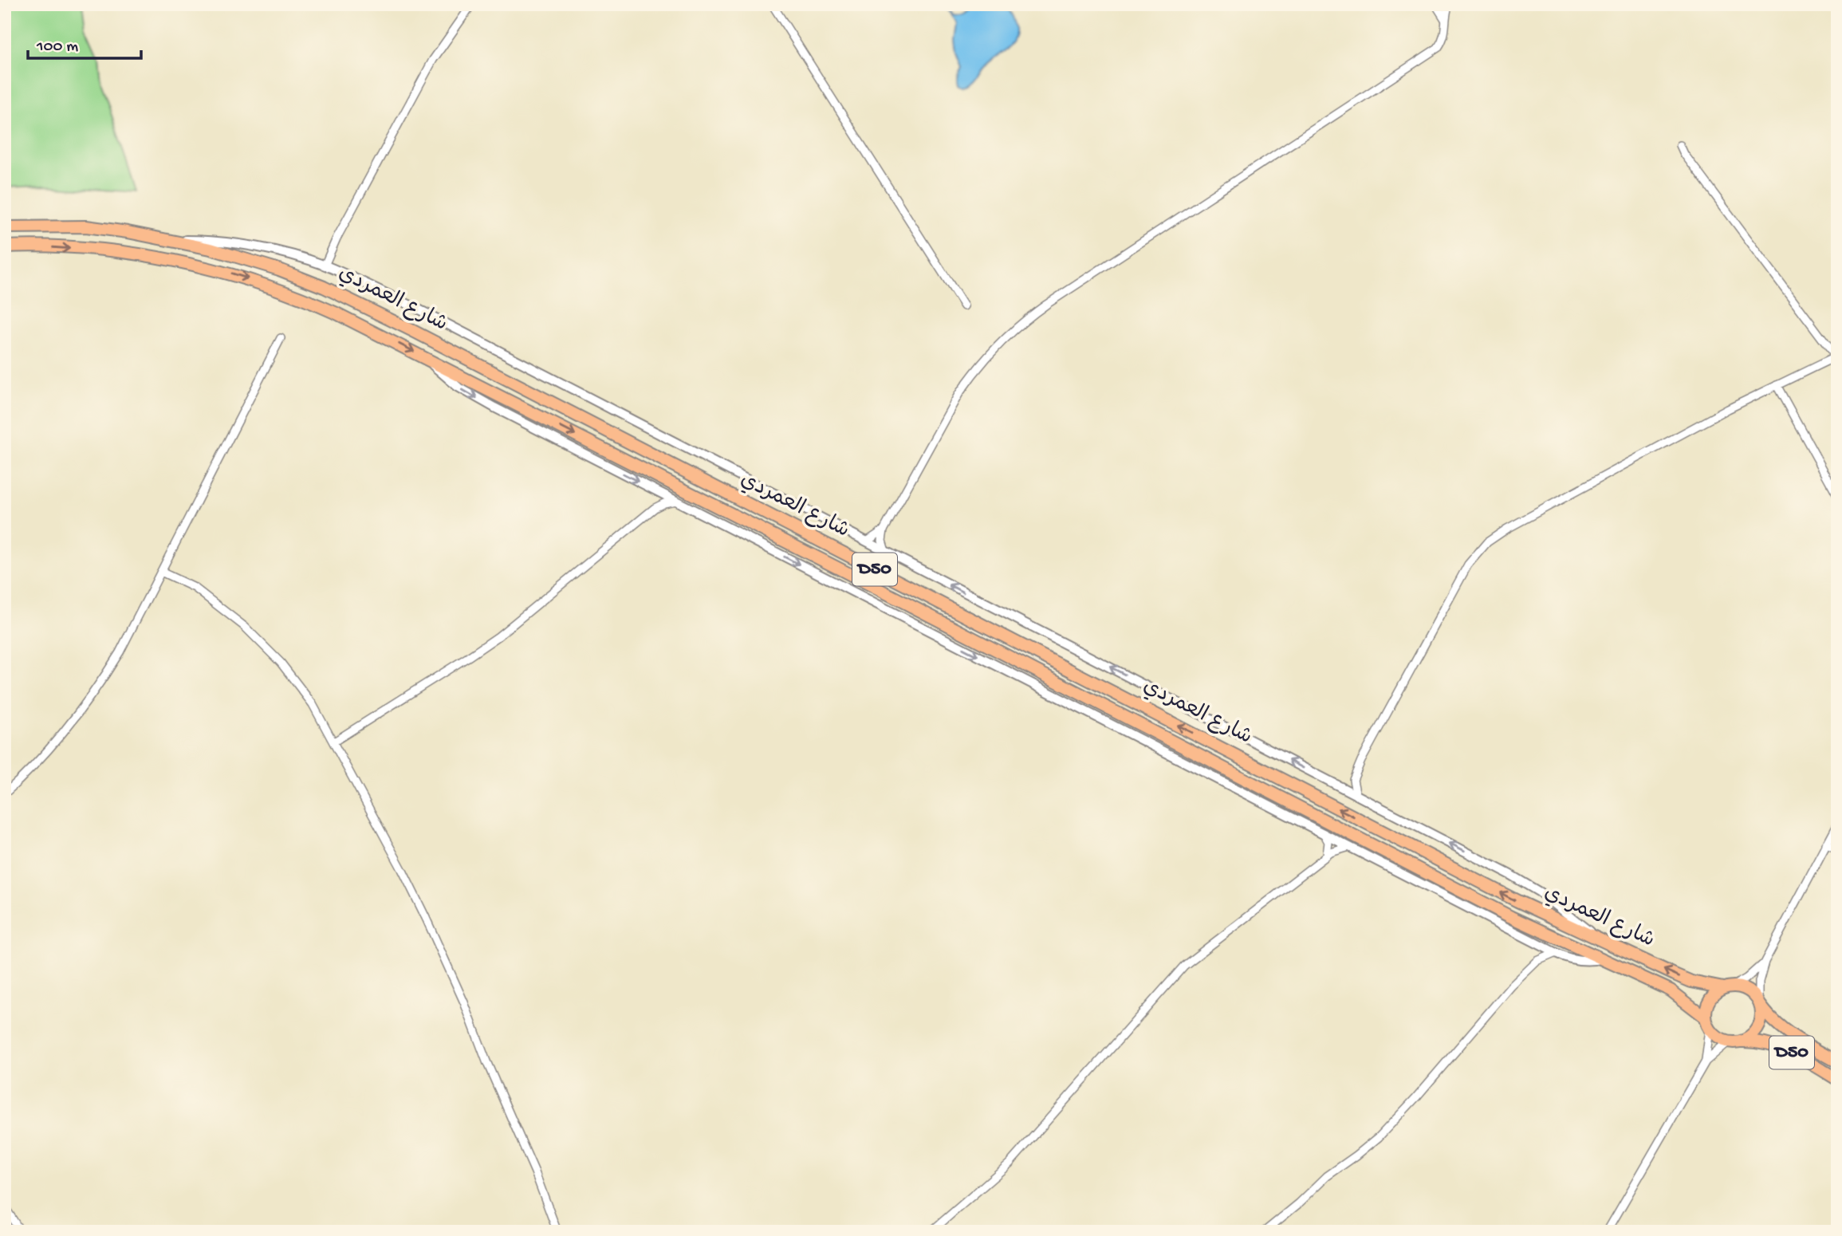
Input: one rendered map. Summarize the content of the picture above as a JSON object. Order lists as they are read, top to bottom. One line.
{"streets":{"main road":["شارع العمردي","D50"]},"crossings":[["شارع العمردي","D50"]],"scale_bar":"100 m"}
